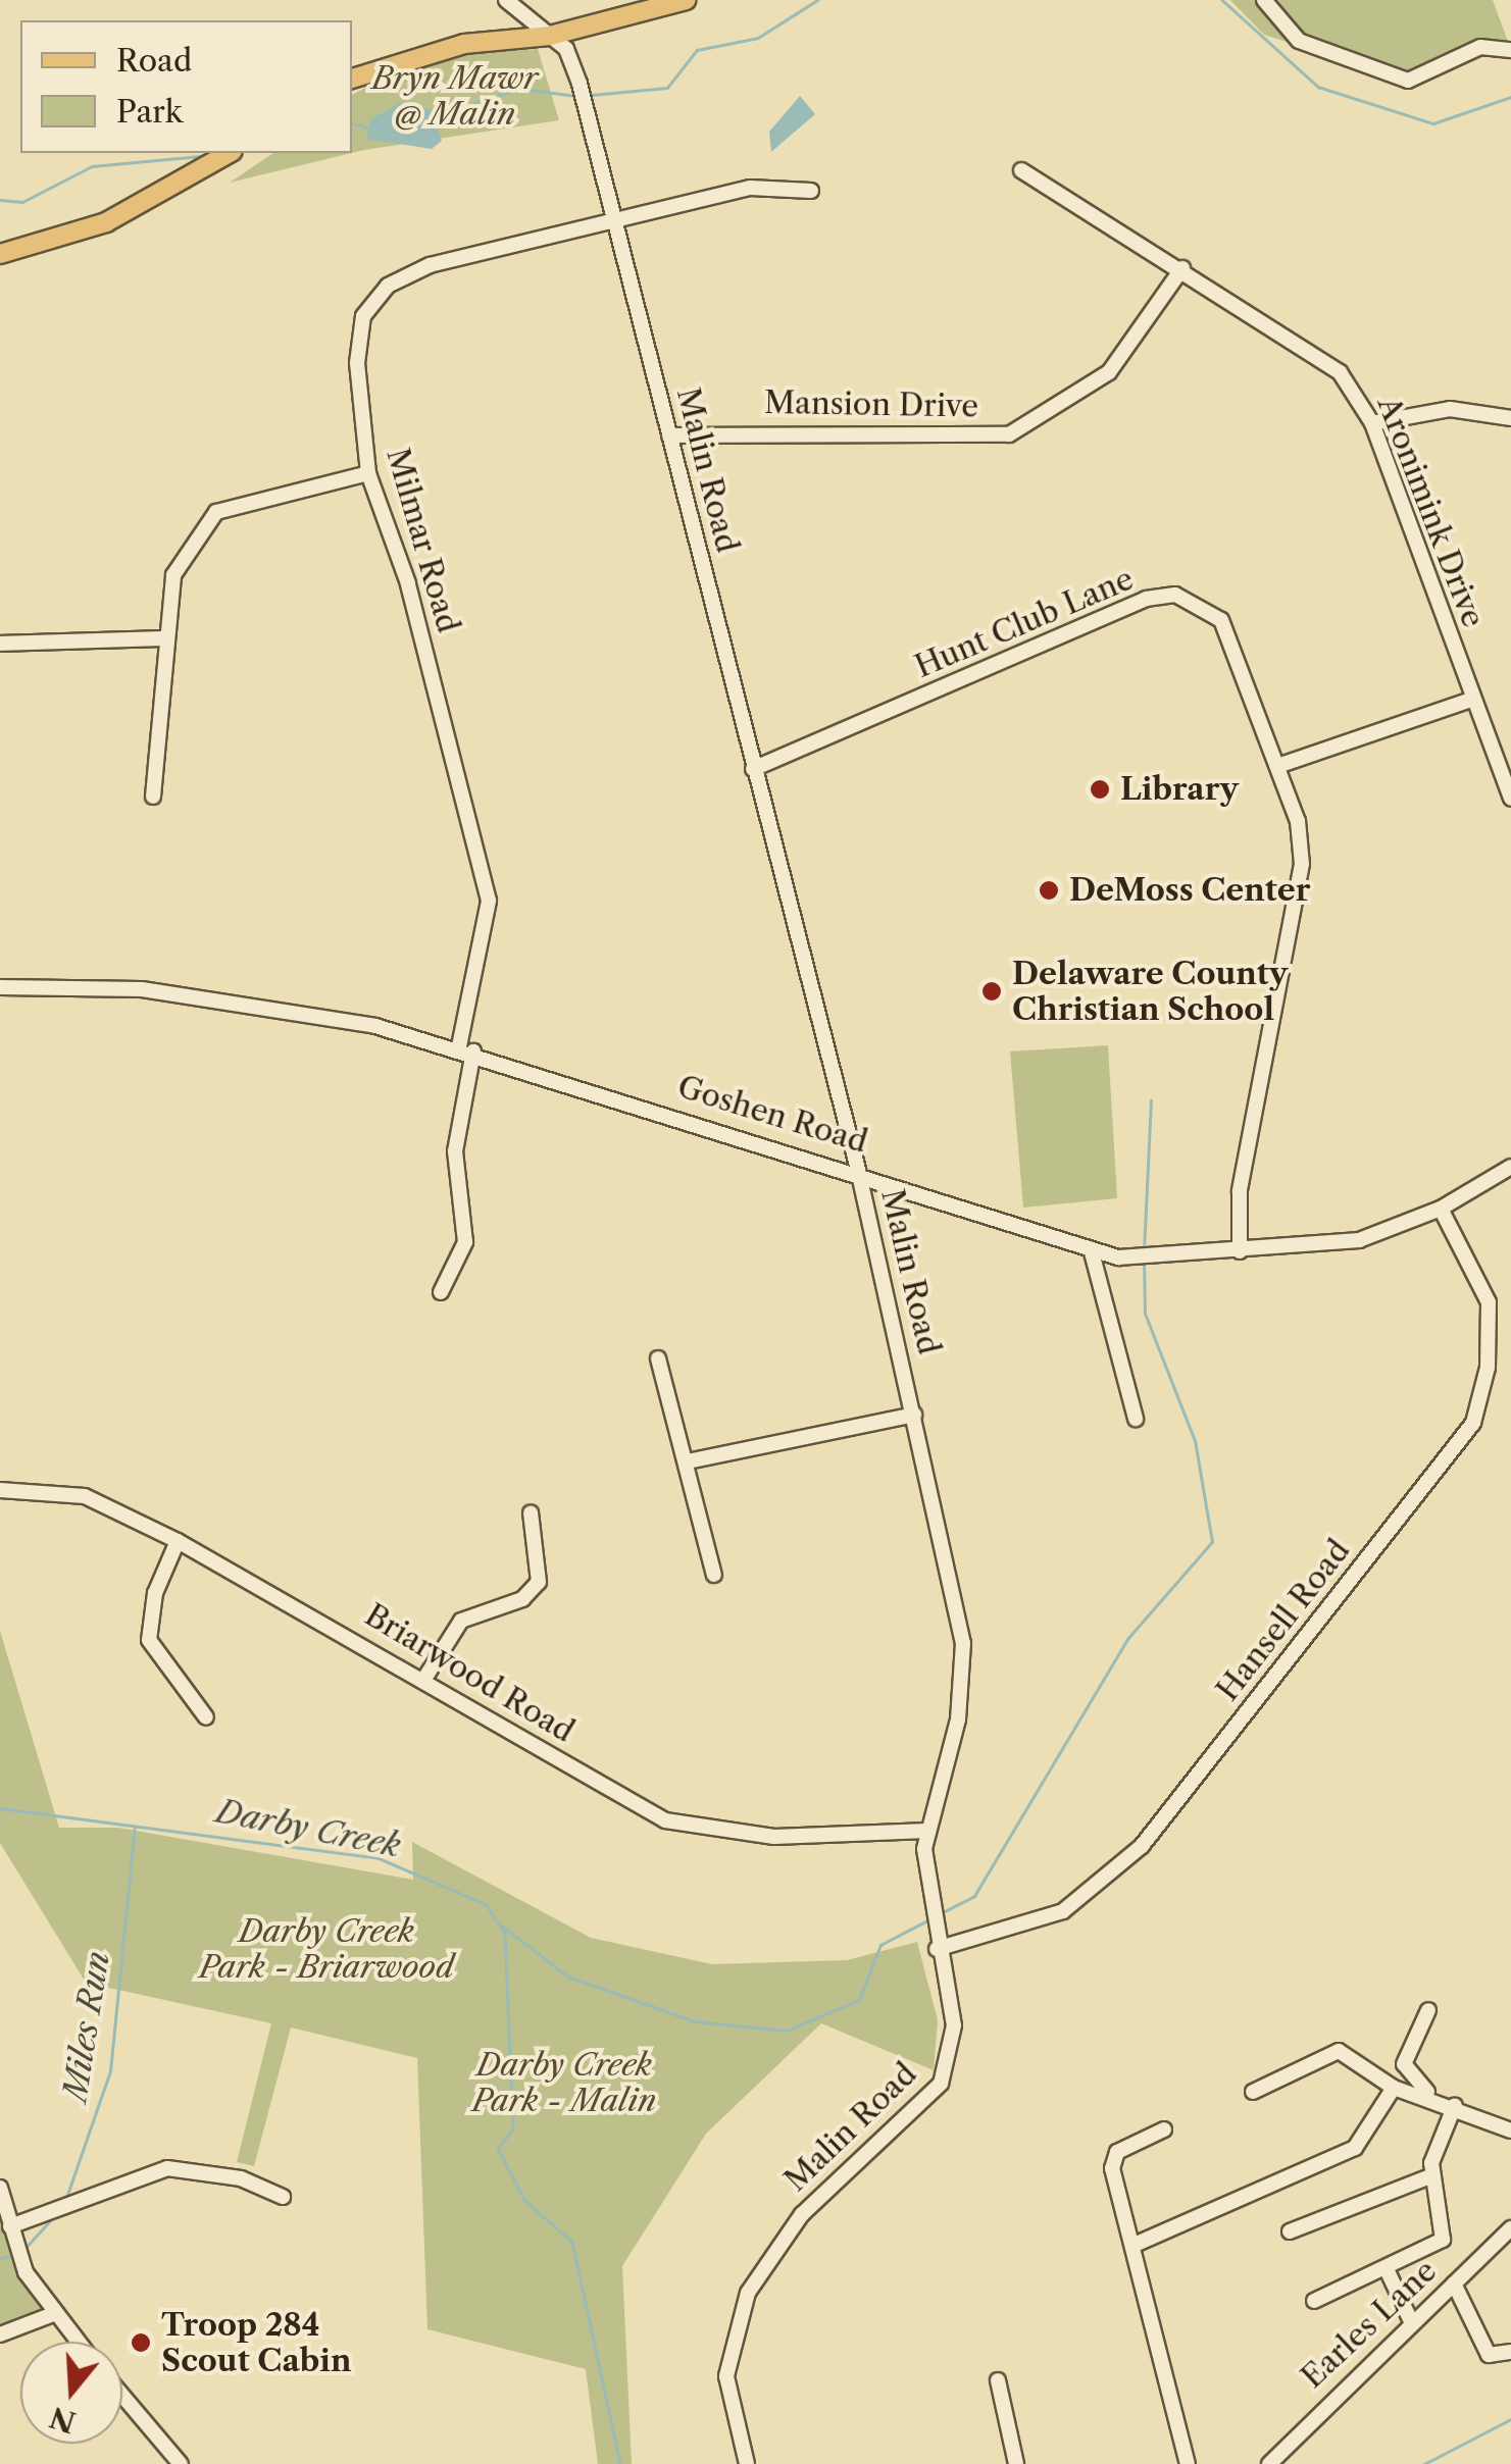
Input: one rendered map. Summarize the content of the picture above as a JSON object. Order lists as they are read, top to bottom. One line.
{"streets":{"street":["Mansion Drive","Malin Road","Aronimink Drive","Milmar Road","Hunt Club Lane","Goshen Road","Hansell Road","Briarwood Road","Earles Lane"]},"crossings":[["Mansion Drive","Malin Road"],["Mansion Drive","Aronimink Drive"],["Malin Road","Milmar Road"],["Malin Road","Hunt Club Lane"],["Malin Road","Goshen Road"],["Malin Road","Hansell Road"],["Malin Road","Briarwood Road"],["Milmar Road","Goshen Road"],["Hunt Club Lane","Goshen Road"],["Goshen Road","Hansell Road"]],"water":["Darby Creek","Miles Run"],"parks":["Bryn Mawr @ Malin","Darby Creek Park - Briarwood","Darby Creek Park - Malin"],"places":["Library","DeMoss Center","Delaware County Christian School","Troop 284 Scout Cabin"],"legend":["Road","Park"],"north":"bottom"}
